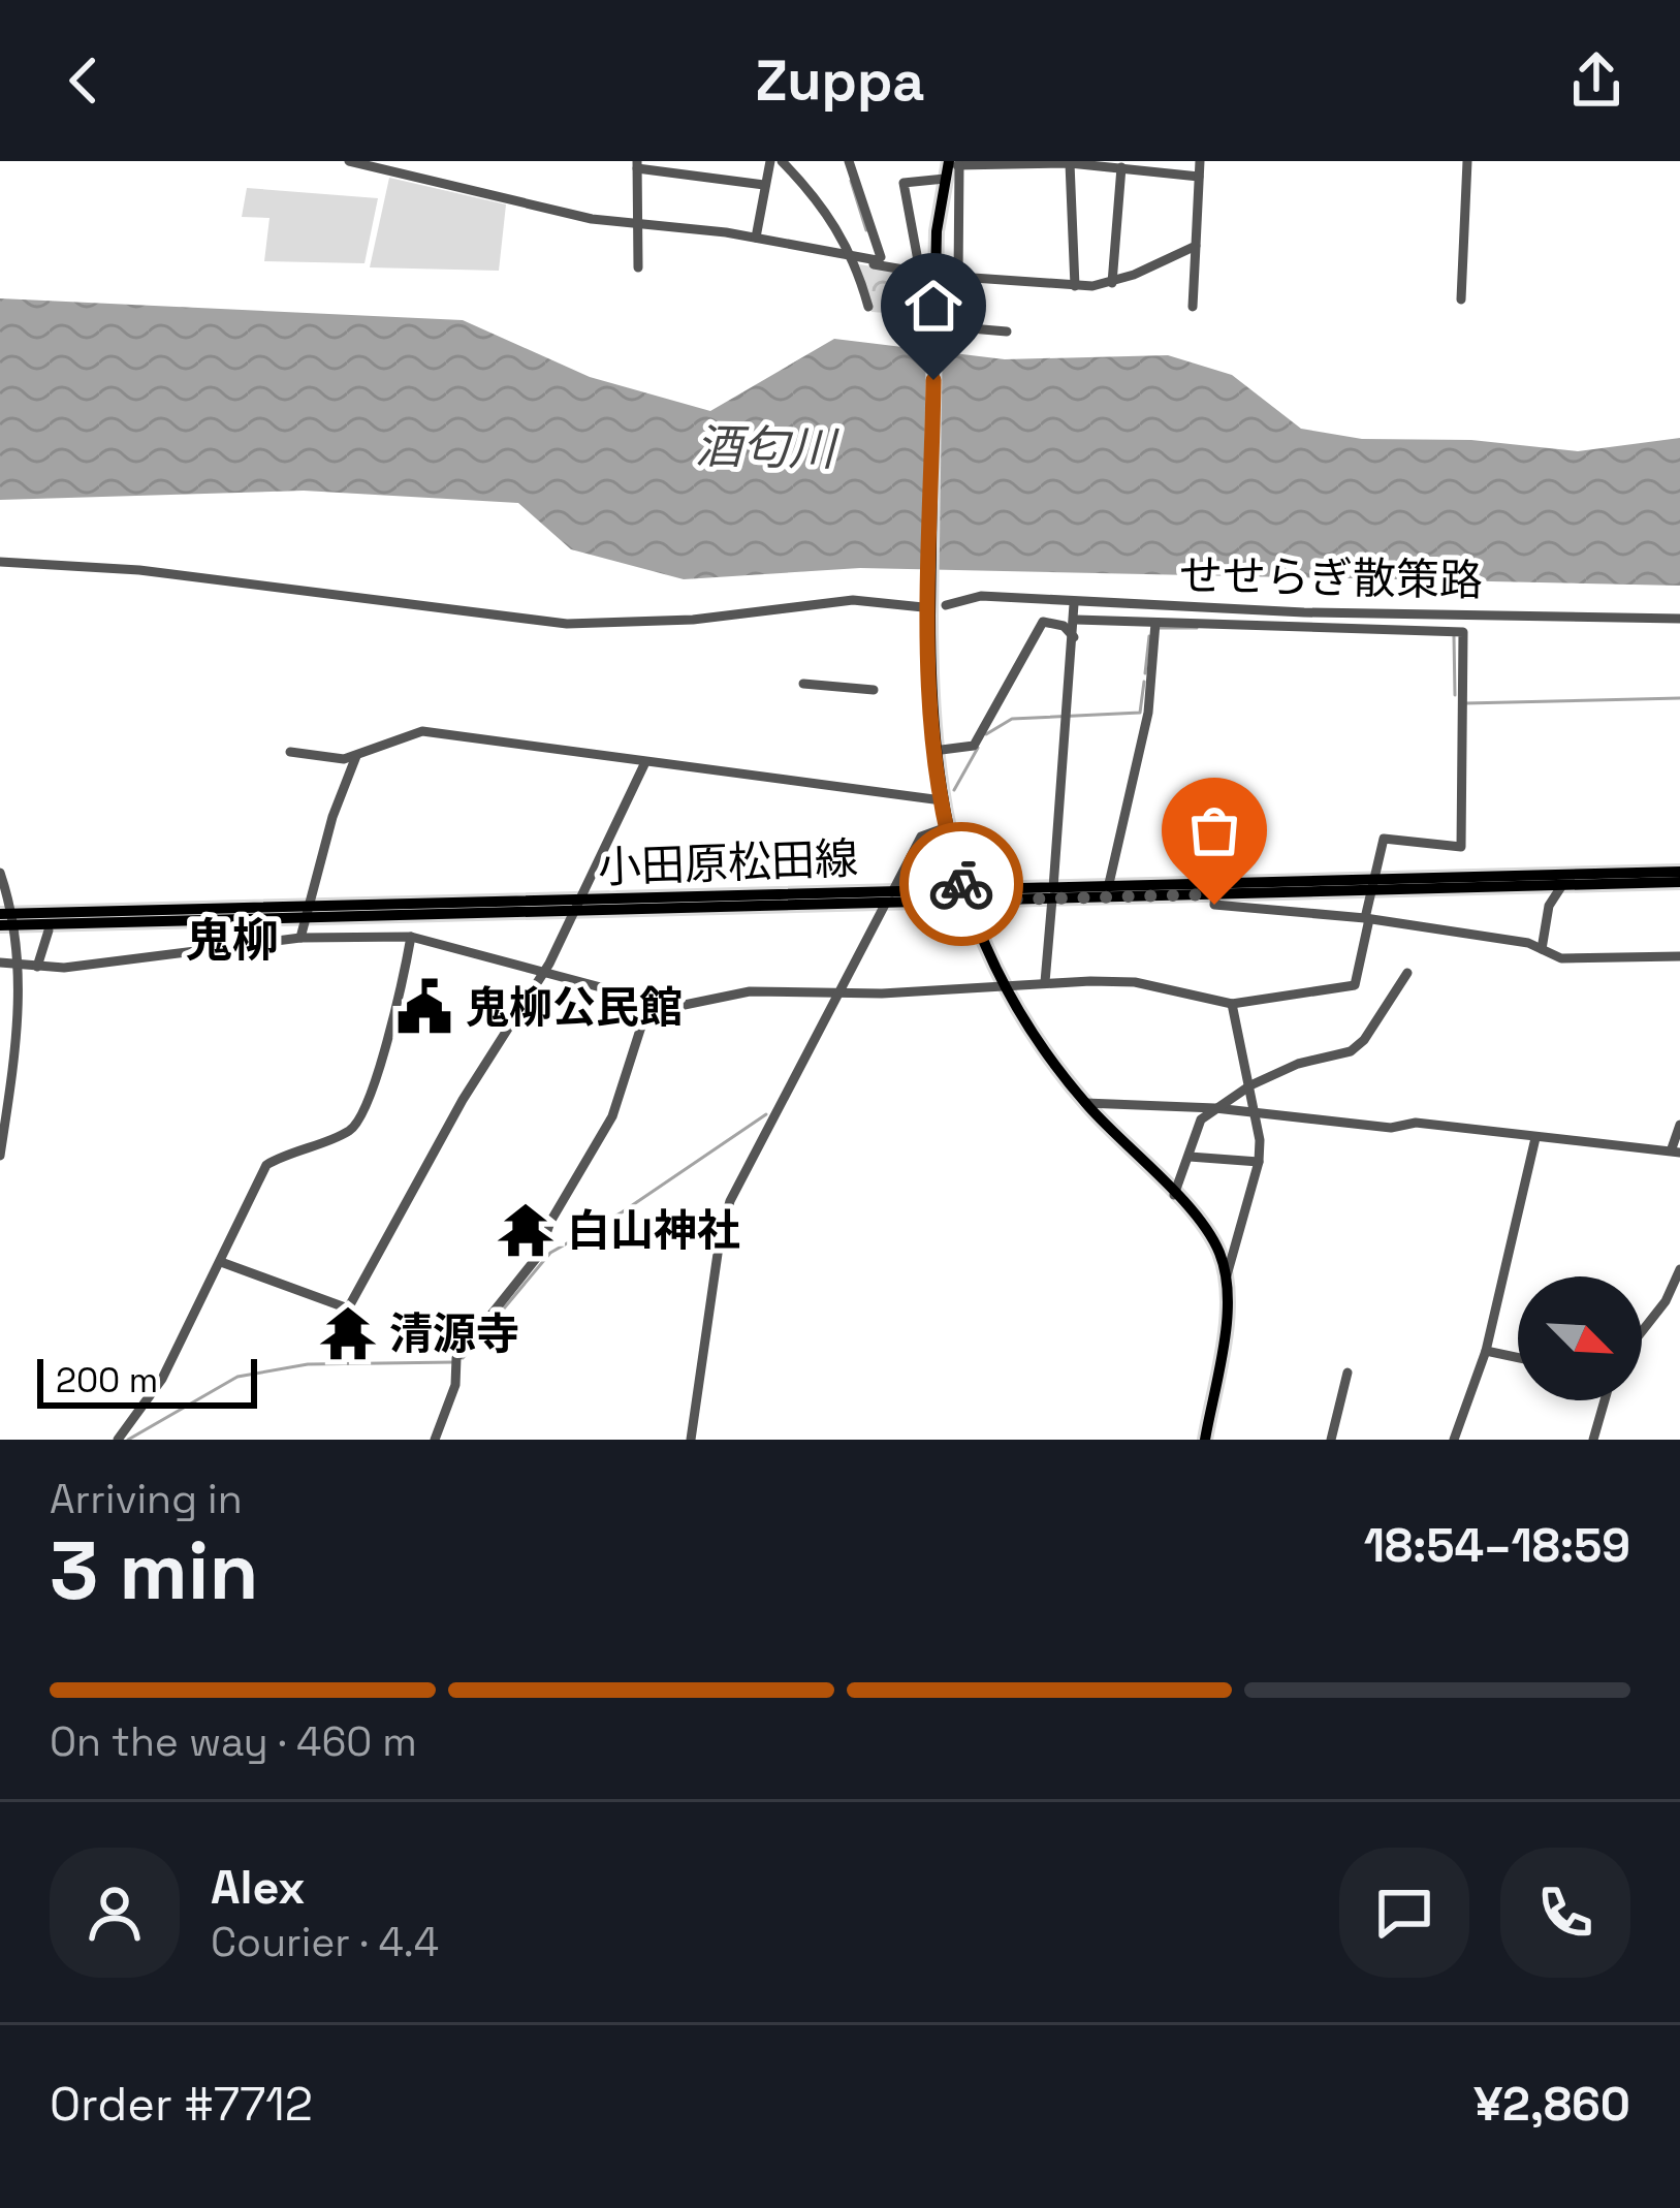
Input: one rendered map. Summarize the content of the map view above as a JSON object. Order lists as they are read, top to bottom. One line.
{"streets":{"main road":["小田原松田線"],"street":["せせらぎ散策路"]},"districts":["鬼柳"],"water":["酒匂川"],"places":{"public building":["鬼柳公民館"],"temple":["白山神社","清源寺"]},"scale_bar":"200 m","north":"bottom right","page":{"header":"Zuppa","scale":"200 m","heading":["3 min","Arriving in","18:54–18:59"],"panel":["Alex","Courier · 4.4","Order #7712","¥2,860"],"bar":"On the way · 460 m"}}
